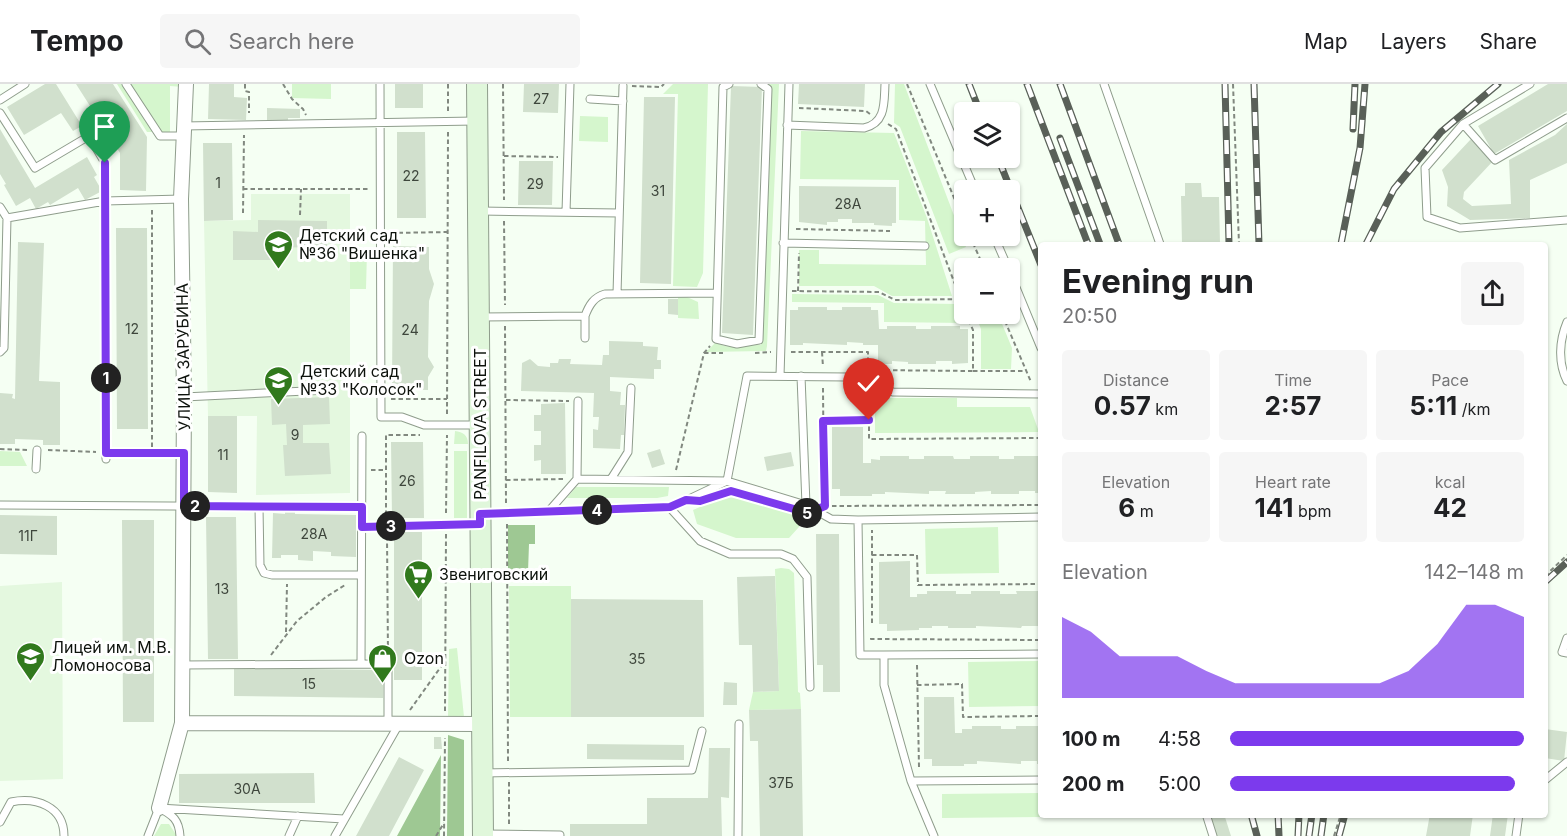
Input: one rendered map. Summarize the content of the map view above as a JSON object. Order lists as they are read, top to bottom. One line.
{"streets":{"main road":["PANFILOVA STREET"],"street":["УЛИЦА ЗАРУБИНА"]},"places":{"school or university":["Детский сад №36 \"Вишенка\"","Детский сад №33 \"Колосок\"","Лицей им. М.В. Ломоносова"],"supermarket":["Звениговский"],"shop":["Ozon"]},"house_numbers":["27","22","1","29","31","28А","12","24","9","11","26","28А","11Г","13","35","15","37Б","30А"],"page":{"header":"Tempo","search":"Search here","nav":["Map","Layers","Share"],"map_buttons":["+","−"],"heading":["Evening run","20:50"],"stats":[["Distance","0.57 km"],["Time","2:57"],["Pace","5:11 /km"],["Elevation","6 m"],["Heart rate","141 bpm"],["kcal","42"]],"pins":["1","2","4","5","3"],"chart":["Elevation","142–148 m"],"list":[{"name":"100 m","note":"4:58"},{"name":"200 m","note":"5:00"}]}}
